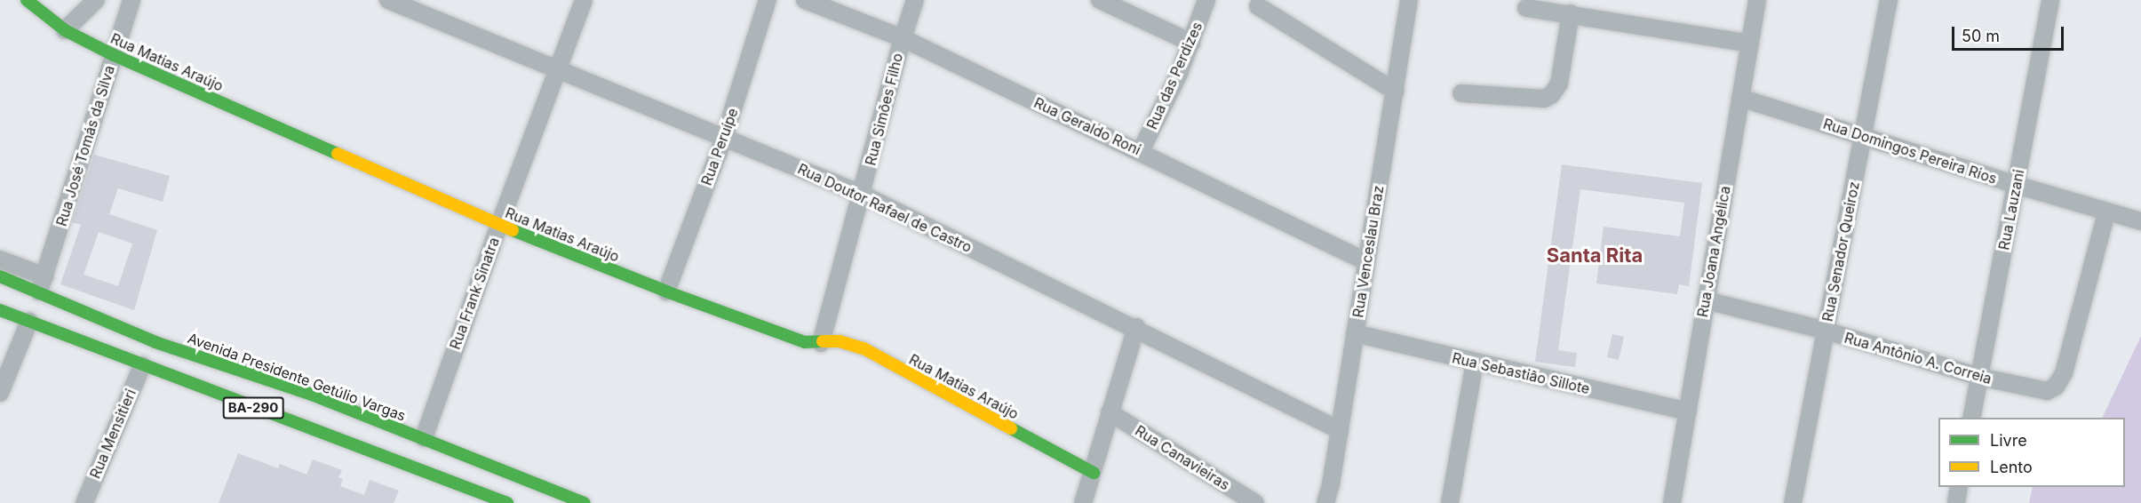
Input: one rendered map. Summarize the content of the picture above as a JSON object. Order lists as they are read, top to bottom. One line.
{"streets":{"main road":["Rua Matias Araújo","Avenida Presidente Getúlio Vargas","BA-290"],"street":["Rua das Perdizes","Rua Simões Filho","Rua Geraldo Roni","Rua José Tomás da Silva","Rua Peruípe","Rua Domingos Pereira Rios","Rua Doutor Rafael de Castro","Rua Lauzani","Rua Venceslau Braz","Rua Joana Angélica","Rua Senador Queiroz","Rua Frank Sinatra","Rua Antônio A. Correia","Rua Sebastião Sillote","Rua Mensitieri","Rua Canavieiras"]},"crossings":[["Rua Matias Araújo","Rua Simões Filho"],["Rua Matias Araújo","Rua José Tomás da Silva"],["Rua Matias Araújo","Rua Peruípe"],["Rua Matias Araújo","Rua Frank Sinatra"],["Rua das Perdizes","Rua Geraldo Roni"],["Rua Simões Filho","Rua Geraldo Roni"],["Rua Simões Filho","Rua Doutor Rafael de Castro"],["Rua Geraldo Roni","Rua Venceslau Braz"],["Rua José Tomás da Silva","Avenida Presidente Getúlio Vargas"],["Rua Peruípe","Rua Doutor Rafael de Castro"],["Rua Domingos Pereira Rios","Rua Lauzani"],["Rua Domingos Pereira Rios","Rua Joana Angélica"],["Rua Domingos Pereira Rios","Rua Senador Queiroz"],["Rua Domingos Pereira Rios","Rua Antônio A. Correia"],["Rua Doutor Rafael de Castro","Rua Venceslau Braz"],["Rua Doutor Rafael de Castro","Rua Frank Sinatra"],["Rua Lauzani","Rua Antônio A. Correia"],["Rua Venceslau Braz","Rua Sebastião Sillote"],["Rua Joana Angélica","Rua Antônio A. Correia"],["Rua Joana Angélica","Rua Sebastião Sillote"],["Rua Senador Queiroz","Rua Antônio A. Correia"],["Rua Frank Sinatra","Avenida Presidente Getúlio Vargas"],["Avenida Presidente Getúlio Vargas","Rua Mensitieri"]],"districts":["Santa Rita"],"legend":["Livre","Lento"],"scale_bar":"50 m"}
